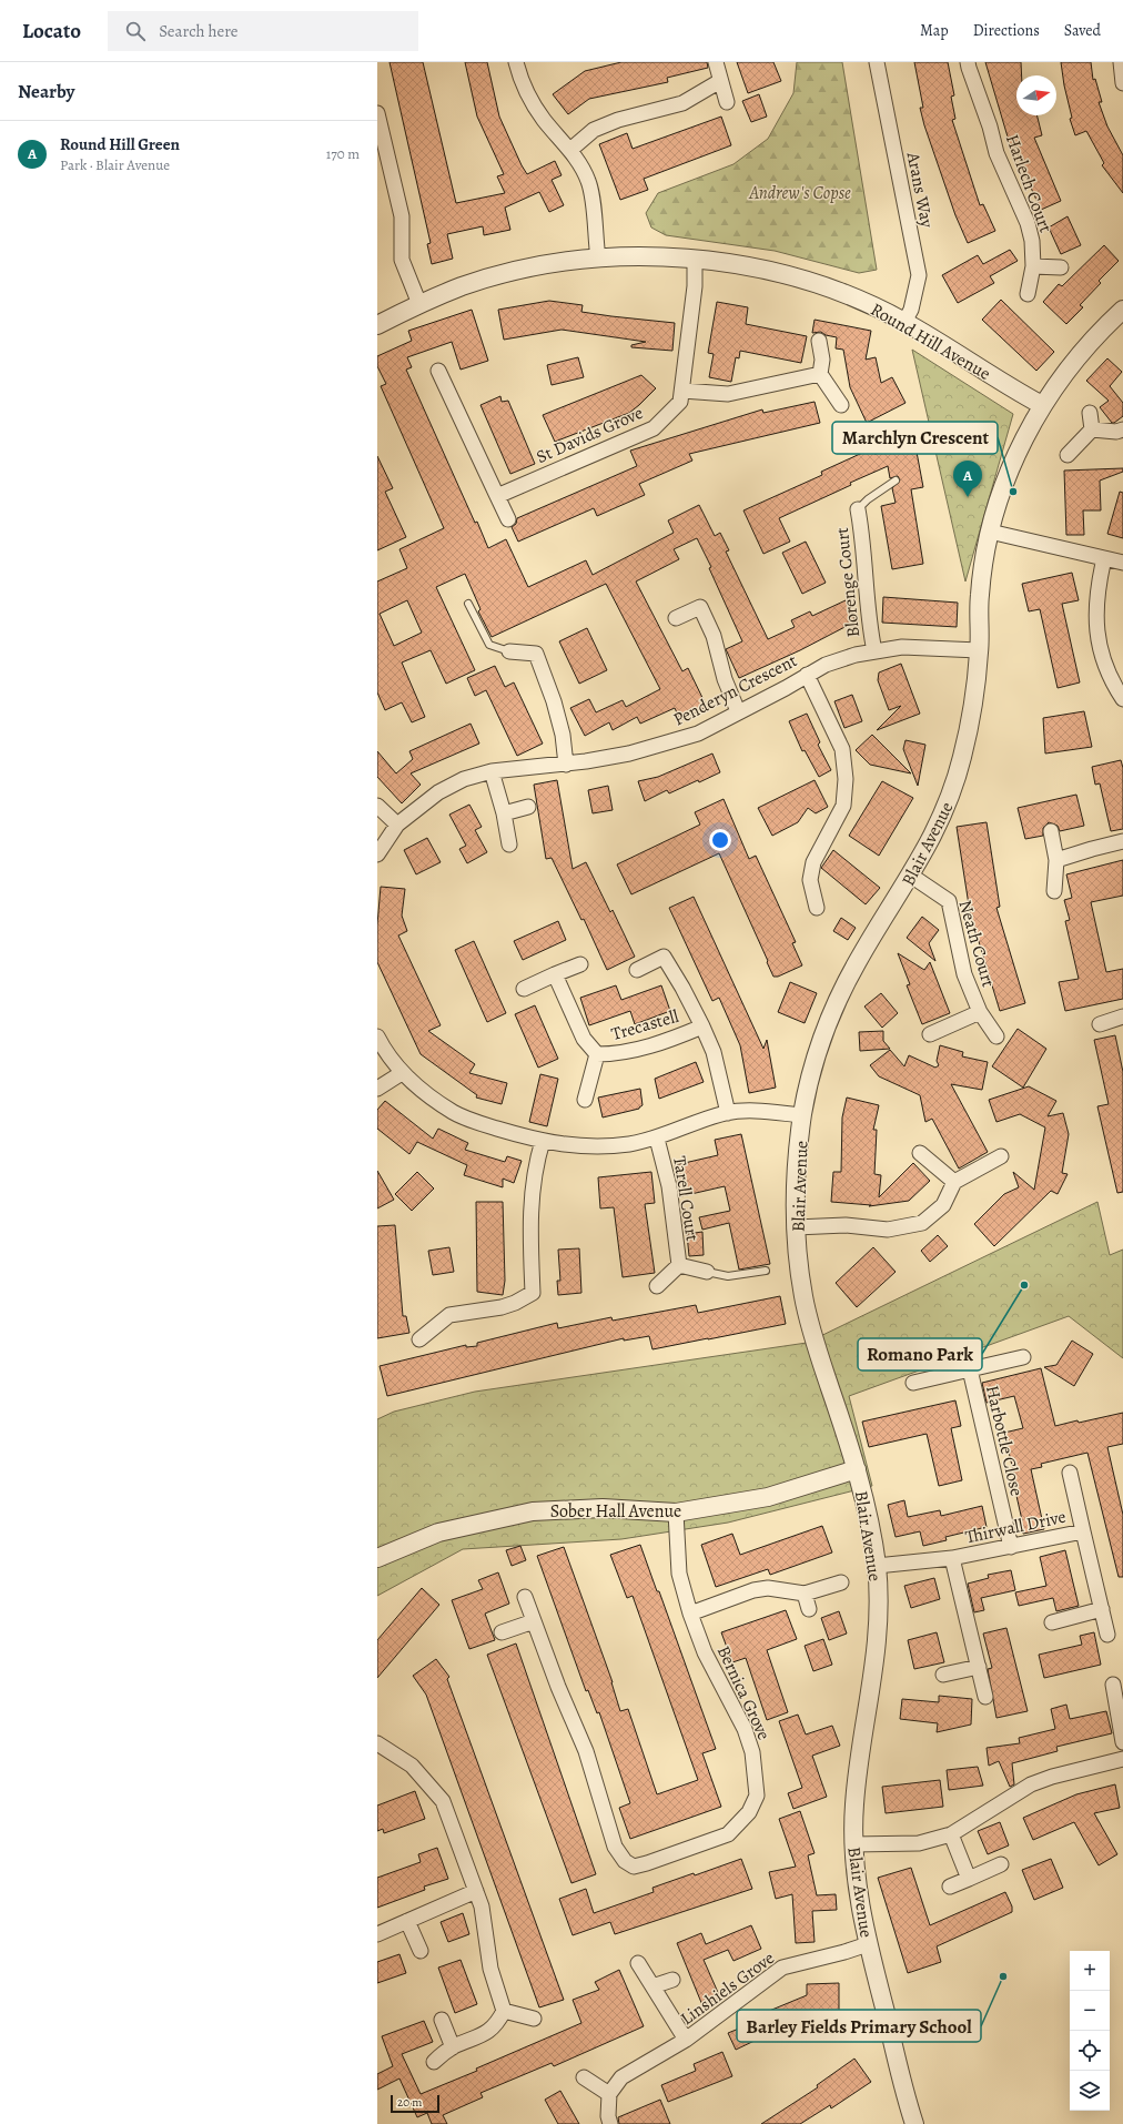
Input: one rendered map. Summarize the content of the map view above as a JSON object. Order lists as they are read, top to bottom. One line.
{"streets":{"street":["Harlech Court","Arans Way","Round Hill Avenue","St Davids Grove","Blorenge Court","Penderyn Crescent","Blair Avenue","Neath Court","Trecastell","Tarell Court","Harbottle Close","Sober Hall Avenue","Thirwall Drive","Bernica Grove","Linshiels Grove"]},"crossings":[["Arans Way","Round Hill Avenue"],["Round Hill Avenue","St Davids Grove"],["Round Hill Avenue","Blair Avenue"],["Blorenge Court","Penderyn Crescent"],["Penderyn Crescent","Blair Avenue"],["Blair Avenue","Neath Court"],["Blair Avenue","Sober Hall Avenue"],["Blair Avenue","Thirwall Drive"],["Blair Avenue","Linshiels Grove"],["Harbottle Close","Thirwall Drive"],["Sober Hall Avenue","Bernica Grove"]],"parks":["Andrew's Copse"],"places":["Marchlyn Crescent","Romano Park","Barley Fields Primary School"],"scale_bar":"20 m","north":"right","page":{"header":"Locato","search":"Search here","nav":["Map","Directions","Saved"],"heading":"Nearby","list":[{"mark":"A","name":"Round Hill Green","note":"Park · Blair Avenue","value":"170 m"}],"pins":"A","map_buttons":["+","−"],"scale":"20 m"}}
